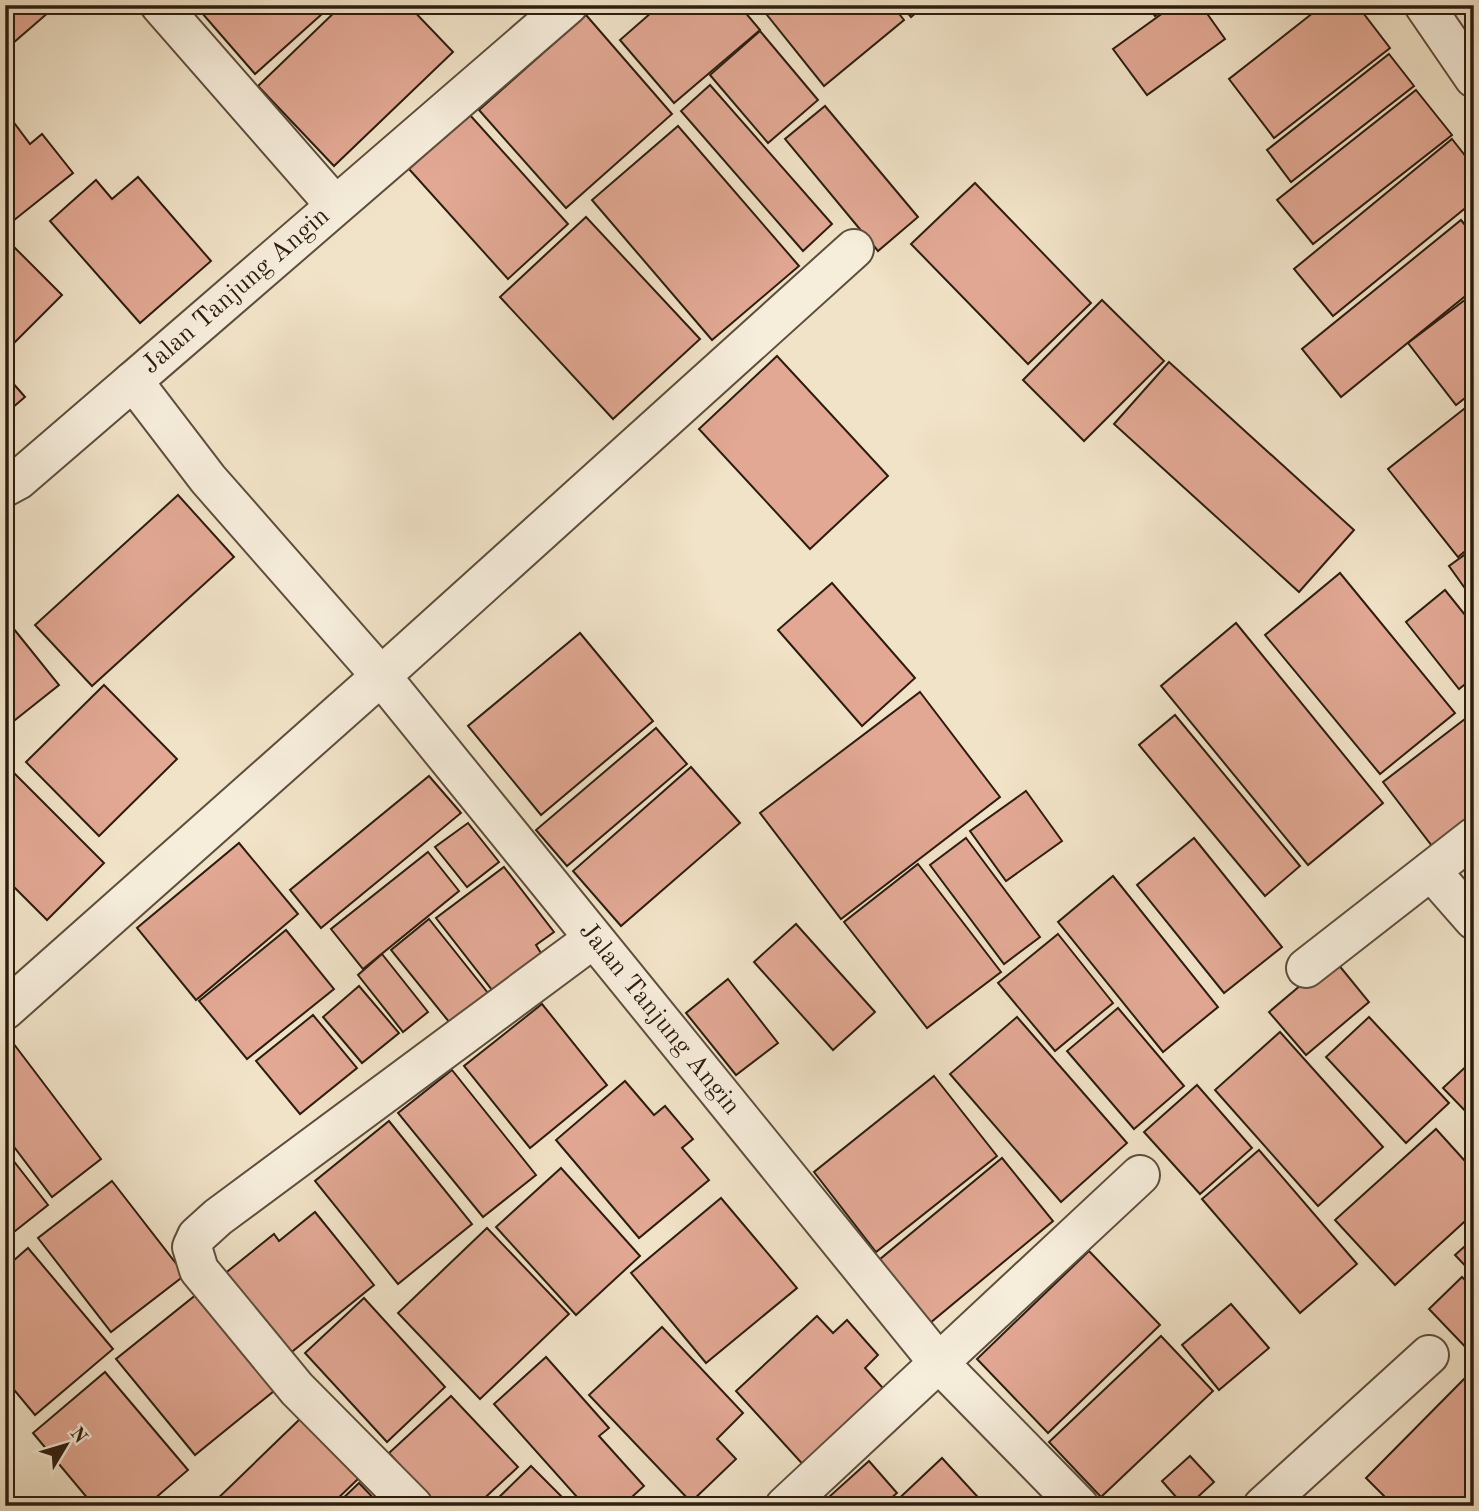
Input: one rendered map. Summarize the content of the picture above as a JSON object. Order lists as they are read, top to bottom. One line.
{"streets":{"street":["Jalan Tanjung Angin"]},"north":"top right"}
